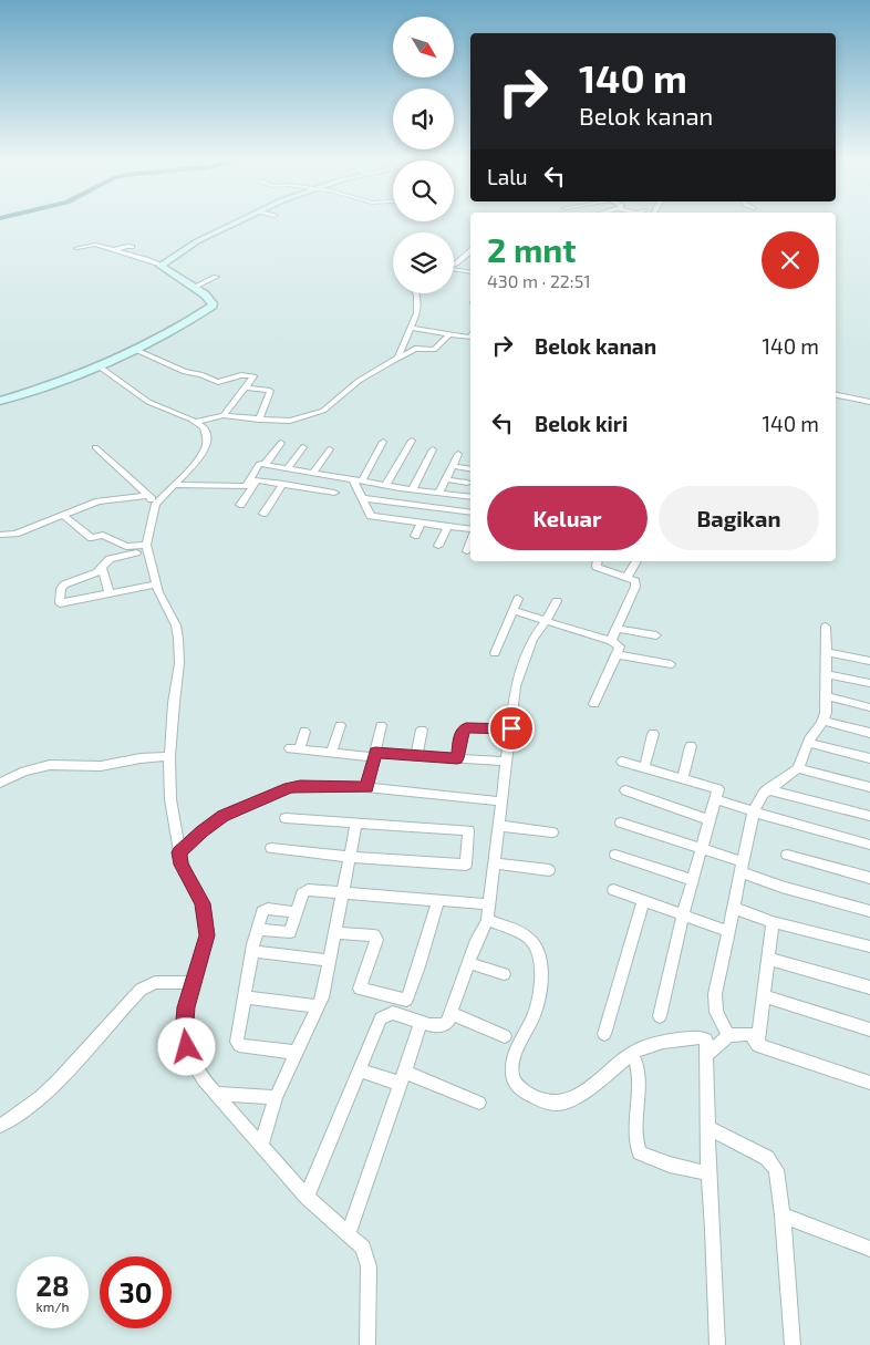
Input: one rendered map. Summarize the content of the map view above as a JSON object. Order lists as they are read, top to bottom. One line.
{"north":"bottom right","page":{"turn":["140 m","Belok kanan"],"then":"Lalu","heading":["2 mnt","430 m · 22:51"],"list":[{"name":"Belok kanan","value":"140 m"},{"name":"Belok kiri","value":"140 m"}],"buttons":["Keluar","Bagikan"],"speed":"28 km/h","limit":"30"}}
